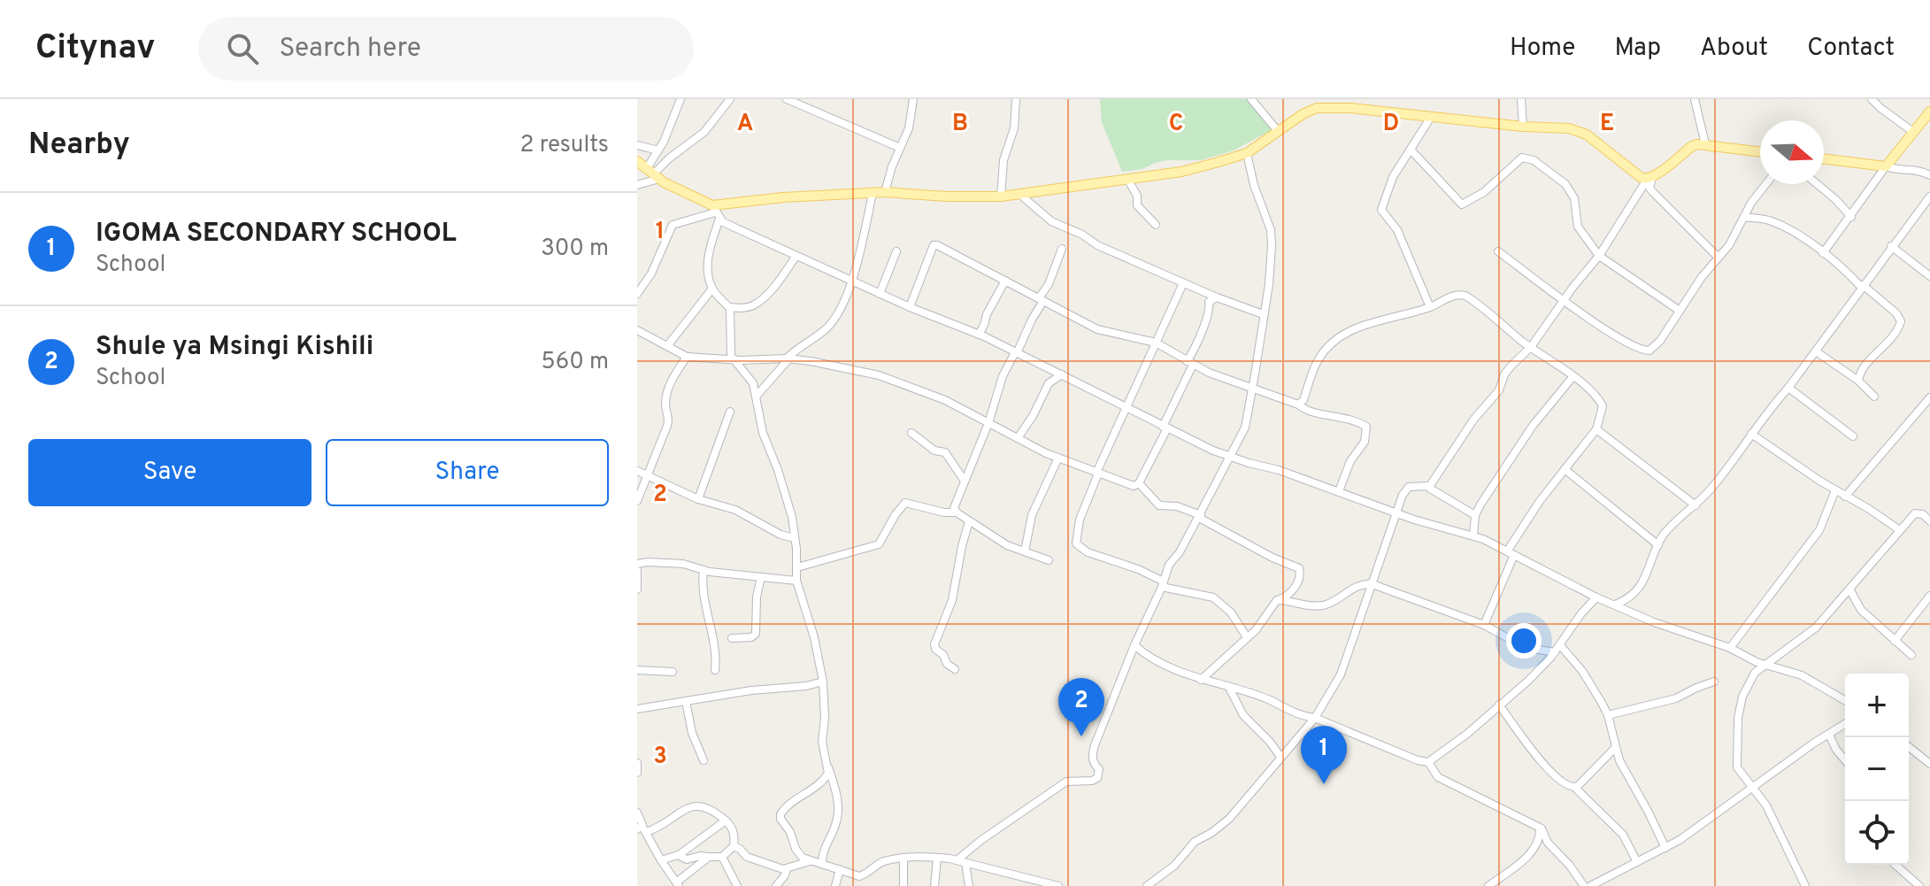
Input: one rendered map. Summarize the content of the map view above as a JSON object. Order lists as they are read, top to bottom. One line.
{"north":"right","page":{"header":"Citynav","search":"Search here","nav":["Home","Map","About","Contact"],"heading":["Nearby","2 results"],"list":[{"mark":"1","name":"IGOMA SECONDARY SCHOOL","note":"School","value":"300 m"},{"mark":"2","name":"Shule ya Msingi Kishili","note":"School","value":"560 m"}],"buttons":["Save","Share"],"map_buttons":["+","−"],"pins":["2","1"]},"grid":{"columns":["A","B","C","D","E"],"rows":["1","2","3"]}}
